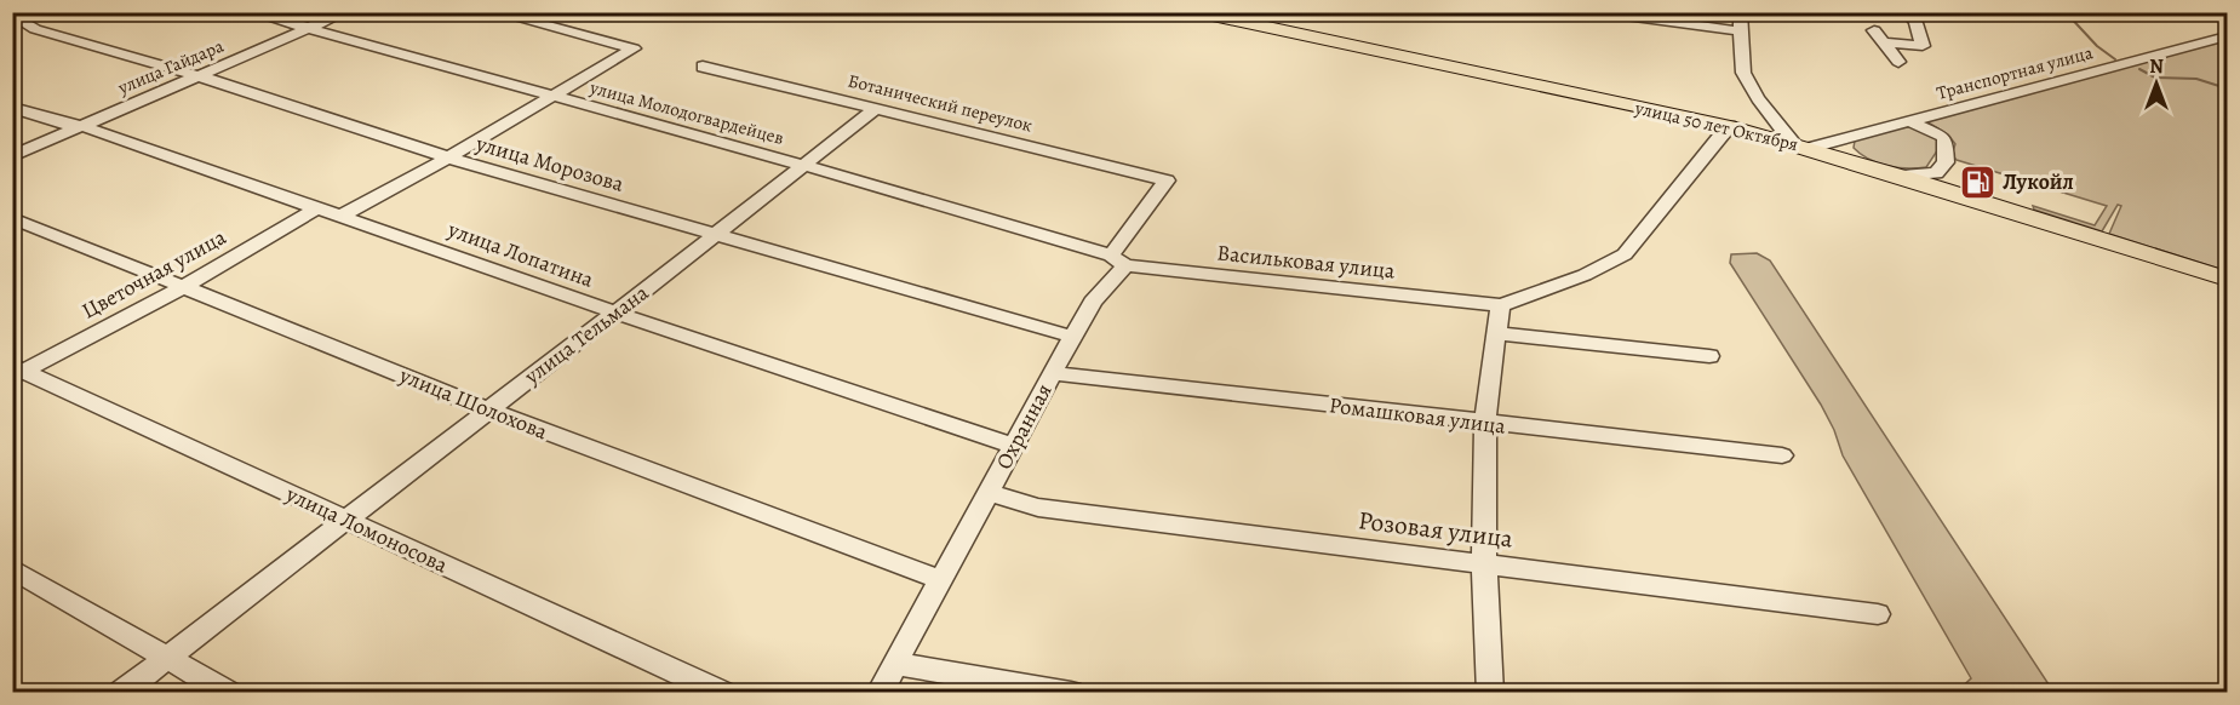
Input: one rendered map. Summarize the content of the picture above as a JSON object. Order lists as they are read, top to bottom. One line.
{"streets":{"main road":["улица 50 лет Октября"],"street":["улица Гайдара","Транспортная улица","Ботанический переулок","улица Молодогвардейцев","улица Морозова","улица Лопатина","Васильковая улица","Цветочная улица","улица Тельмана","улица Шолохова","Ромашковая улица","Охранная","улица Ломоносова","Розовая улица"]},"crossings":[["улица Гайдара","улица Молодогвардейцев"],["улица Гайдара","улица Морозова"],["улица Гайдара","улица Лопатина"],["Транспортная улица","улица 50 лет Октября"],["Ботанический переулок","улица Тельмана"],["Ботанический переулок","Охранная"],["улица Молодогвардейцев","Васильковая улица"],["улица Молодогвардейцев","улица Тельмана"],["улица Молодогвардейцев","Охранная"],["улица Морозова","улица Тельмана"],["улица Морозова","Охранная"],["улица Лопатина","Цветочная улица"],["улица Лопатина","улица Тельмана"],["улица Лопатина","Охранная"],["Васильковая улица","Охранная"],["Цветочная улица","улица Шолохова"],["Цветочная улица","улица Ломоносова"],["улица Тельмана","улица Шолохова"],["улица Тельмана","улица Ломоносова"],["улица Шолохова","Охранная"],["Ромашковая улица","Охранная"],["Охранная","Розовая улица"]],"places":{"fuel station":["Лукойл"]},"north":"top"}
